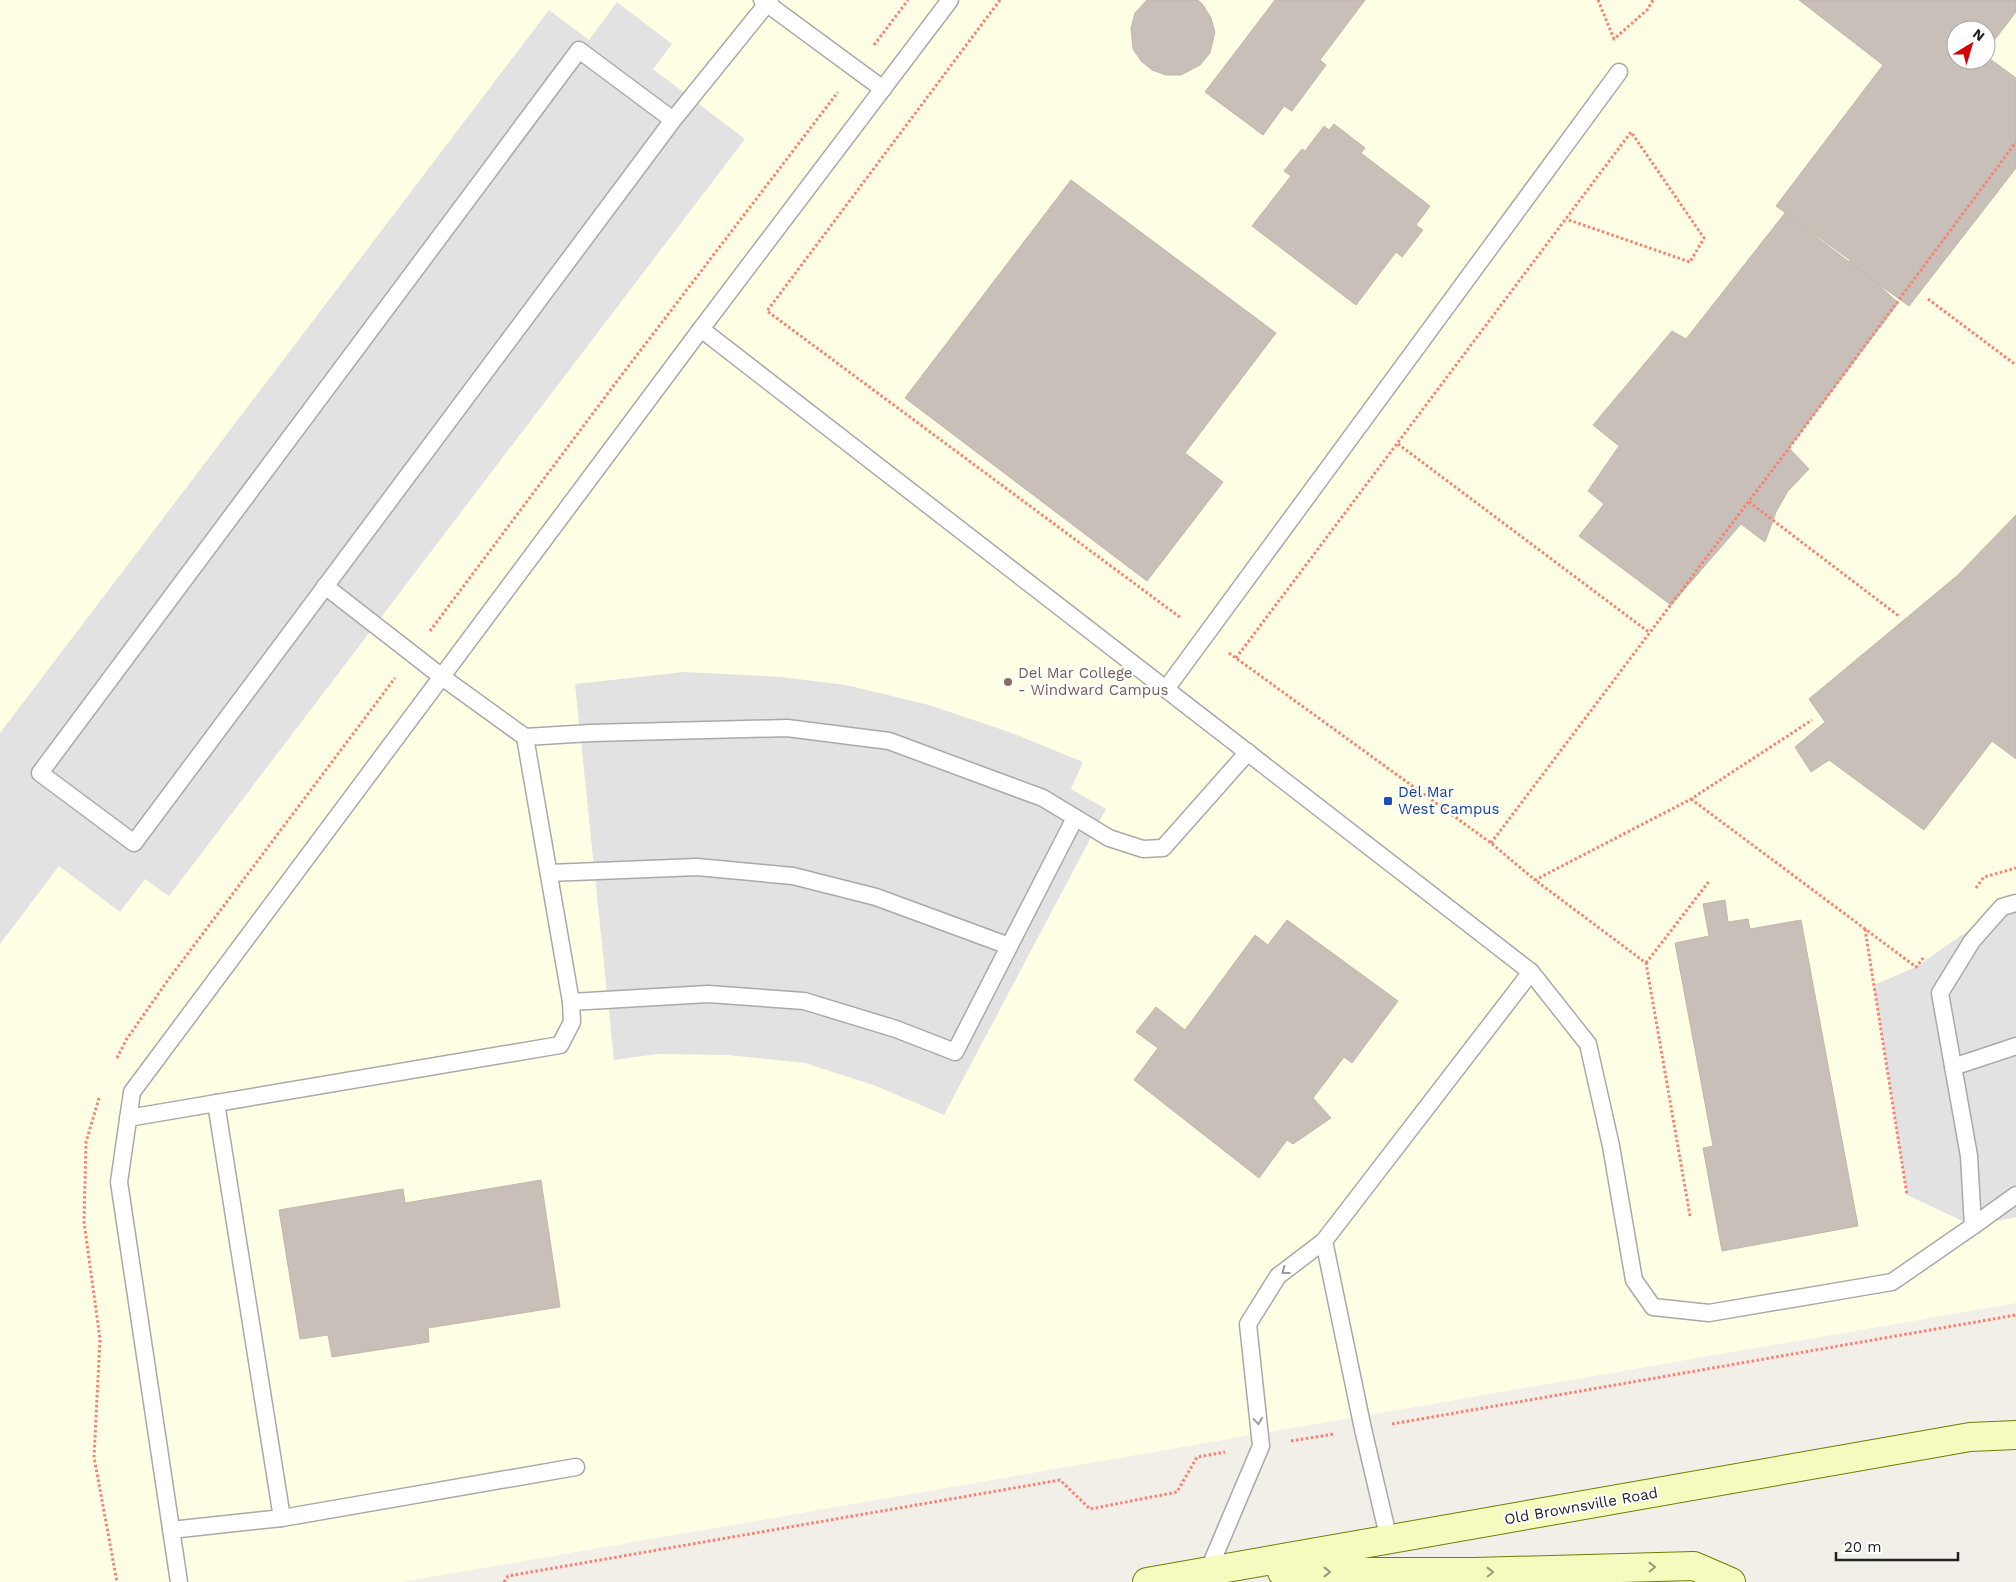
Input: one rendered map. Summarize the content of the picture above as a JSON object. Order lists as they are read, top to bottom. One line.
{"streets":{"main road":["Old Brownsville Road"]},"places":{"other":["Del Mar College - Windward Campus"],"transit":["Del Mar West Campus"]},"scale_bar":"20 m","north":"top right"}
